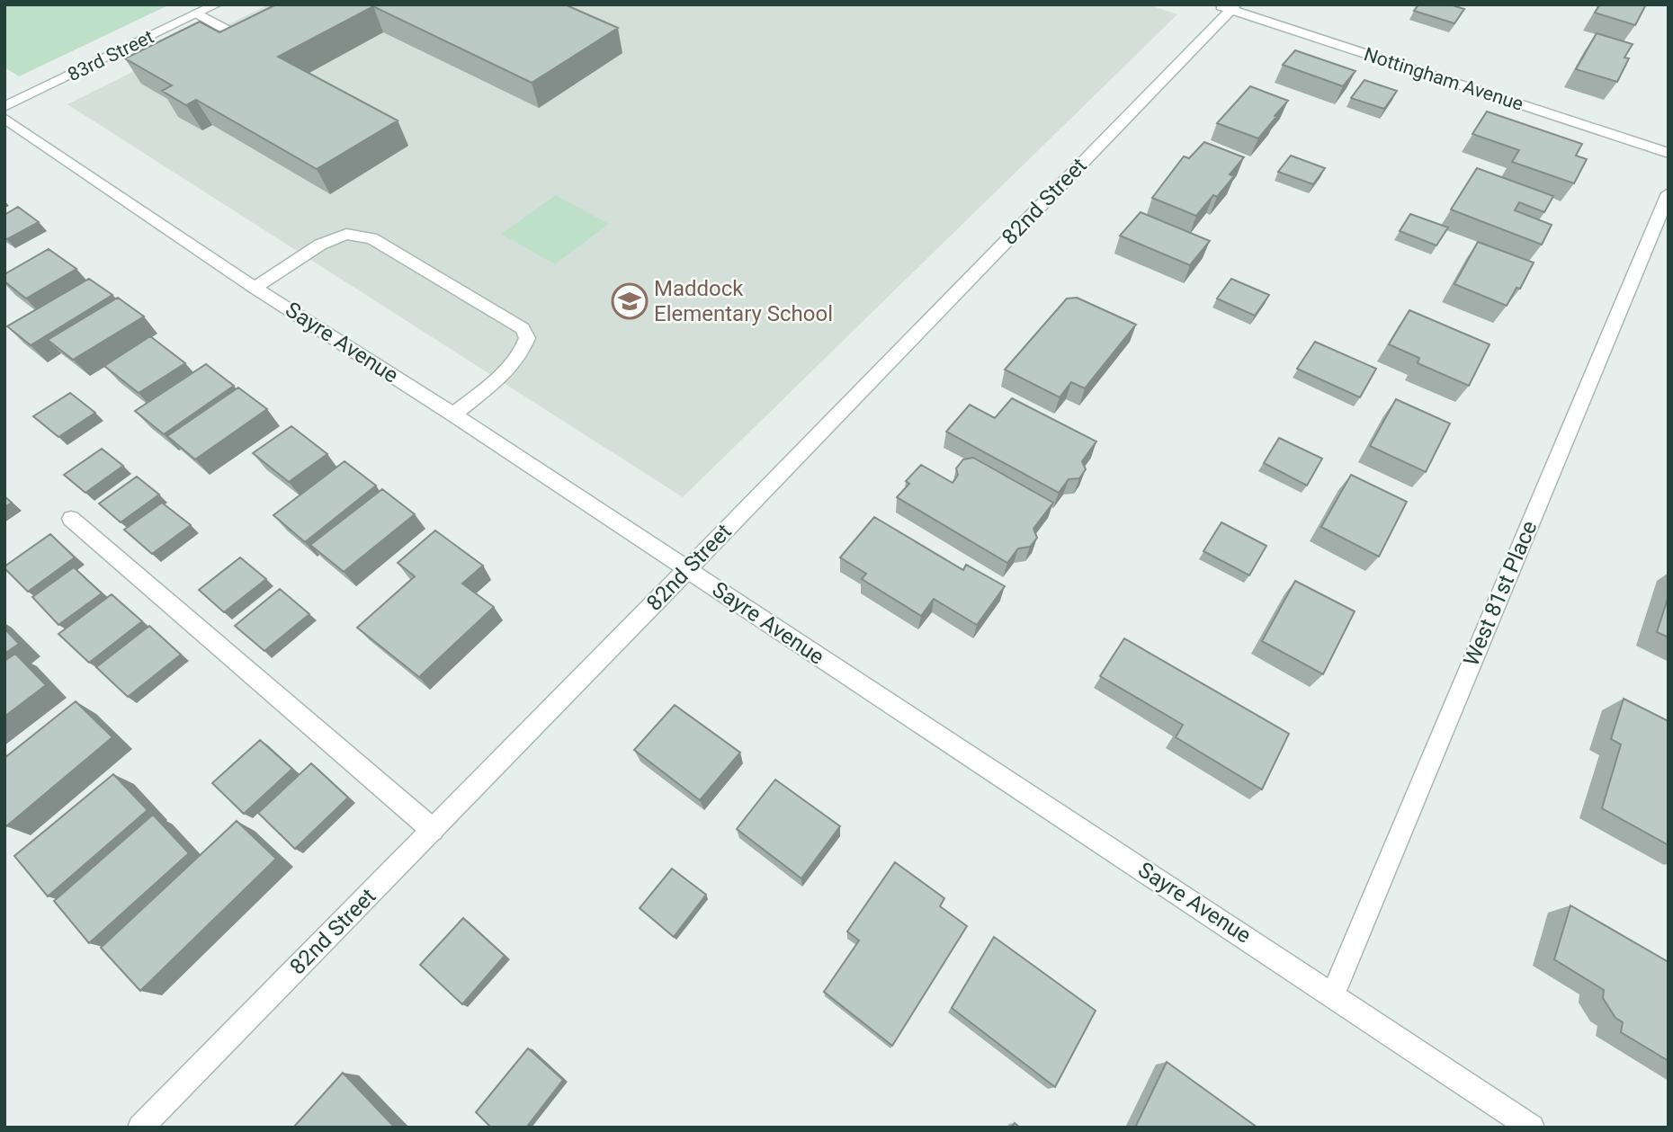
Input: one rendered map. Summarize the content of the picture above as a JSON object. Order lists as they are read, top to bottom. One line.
{"streets":{"street":["83rd Street","Nottingham Avenue","82nd Street","Sayre Avenue","West 81st Place"]},"crossings":[["Nottingham Avenue","82nd Street"],["82nd Street","Sayre Avenue"],["Sayre Avenue","West 81st Place"]],"places":{"school or university":["Maddock Elementary School"]}}
